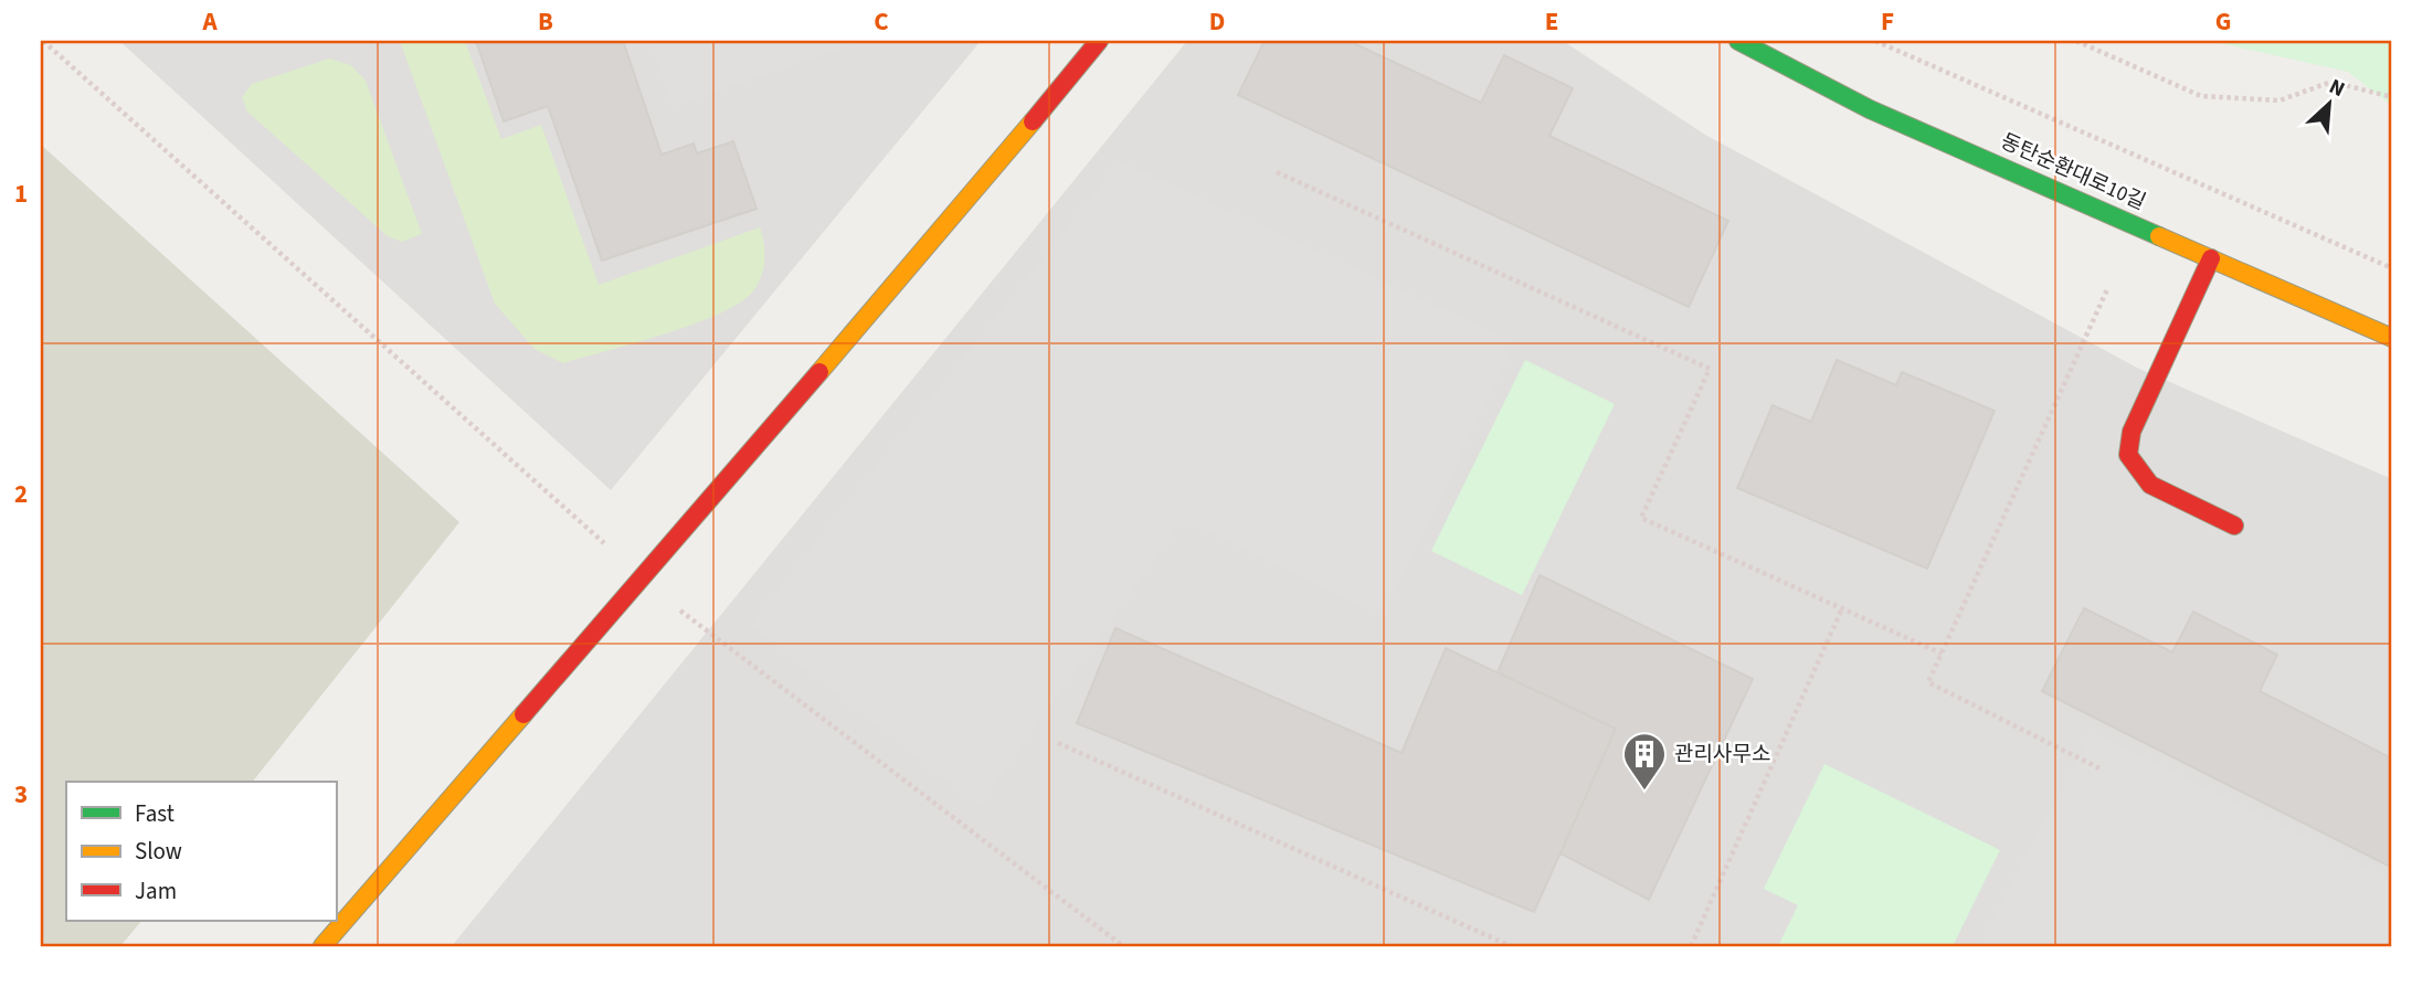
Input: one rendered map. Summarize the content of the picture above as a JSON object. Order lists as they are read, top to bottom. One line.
{"streets":{"street":["동탄순환대로10길"]},"places":{"building":["관리사무소"]},"legend":["Fast","Slow","Jam"],"north":"top right","grid":{"columns":["A","B","C","D","E","F","G"],"rows":["1","2","3"]}}
